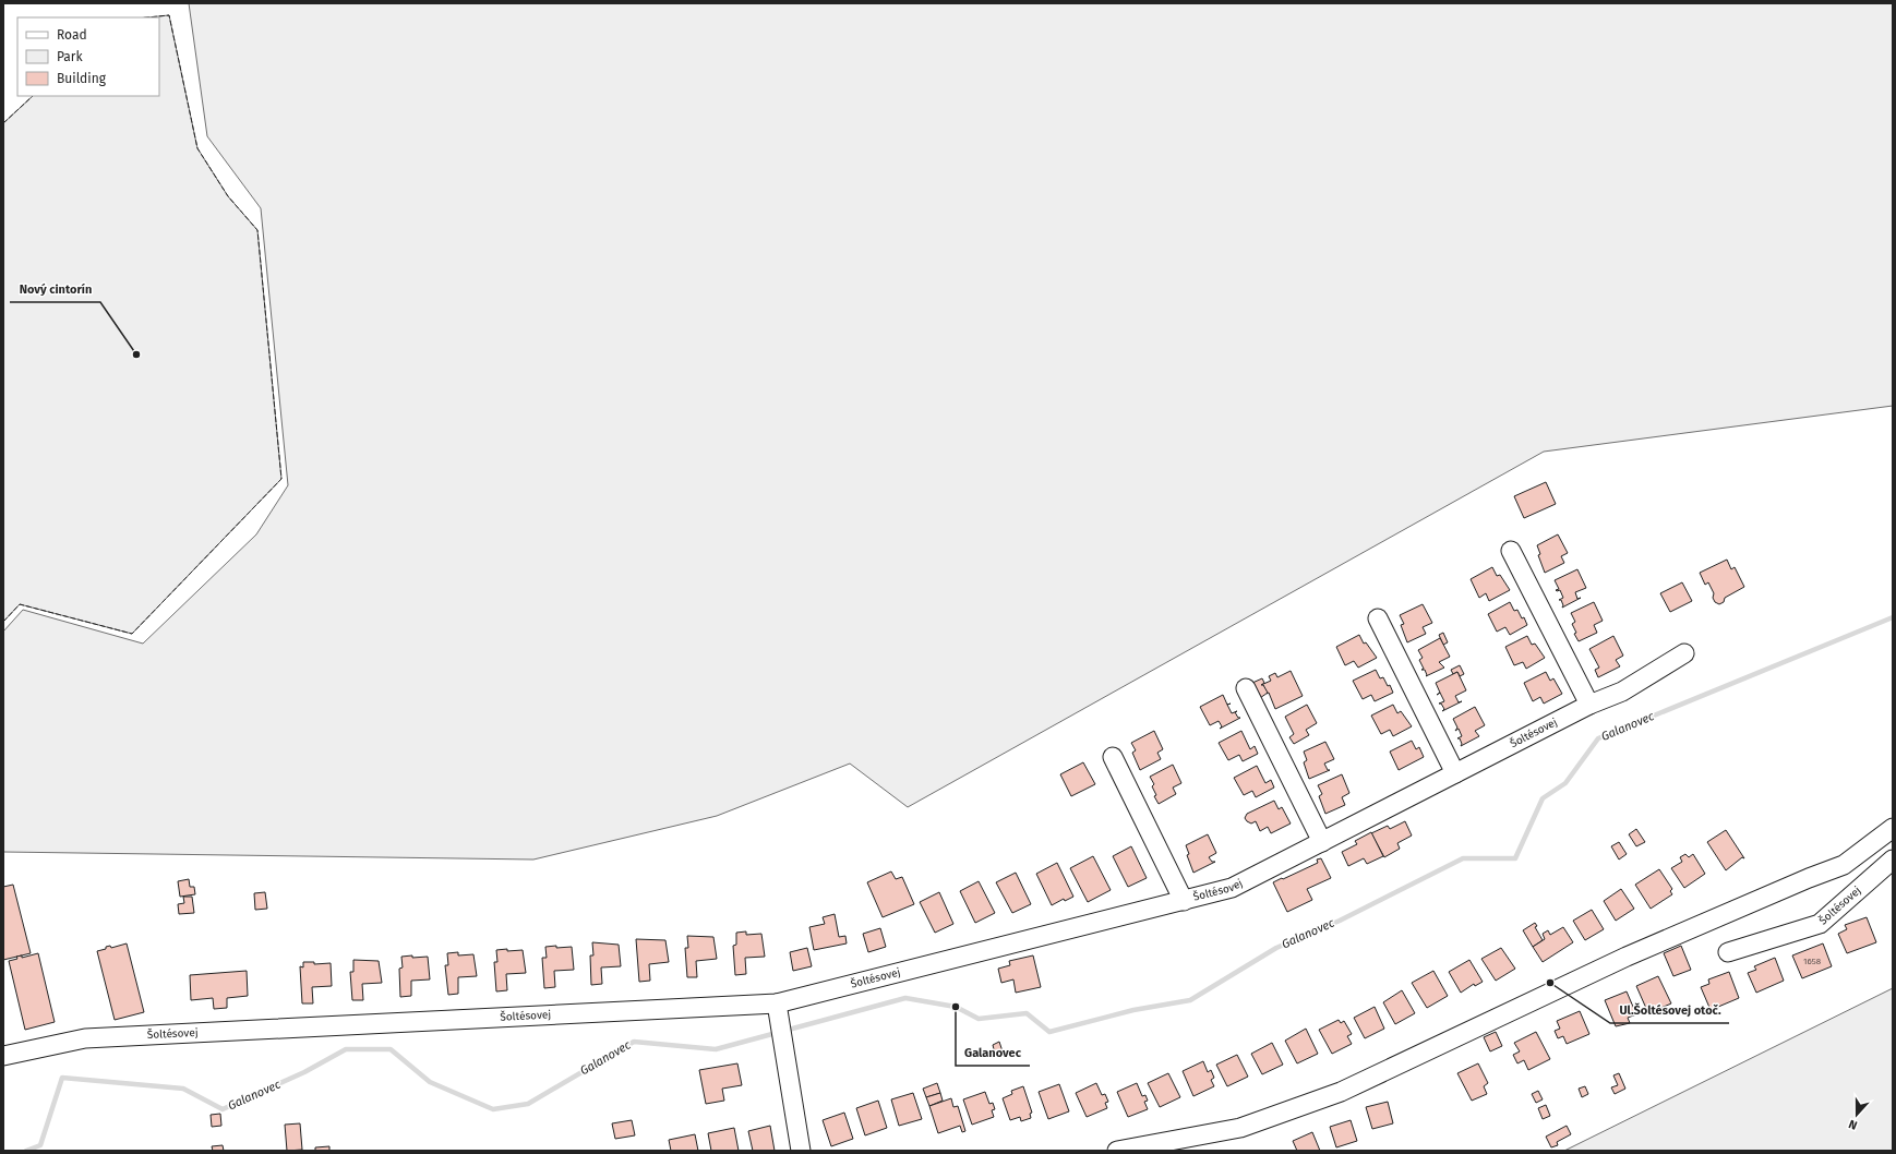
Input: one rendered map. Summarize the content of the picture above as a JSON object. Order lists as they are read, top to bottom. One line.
{"streets":{"street":["Šoltésovej"]},"water":["Galanovec"],"places":["Nový cintorín","Ul.Šoltésovej otoč.","Galanovec"],"house_numbers":["1658"],"legend":["Road","Park","Building"],"north":"bottom"}
